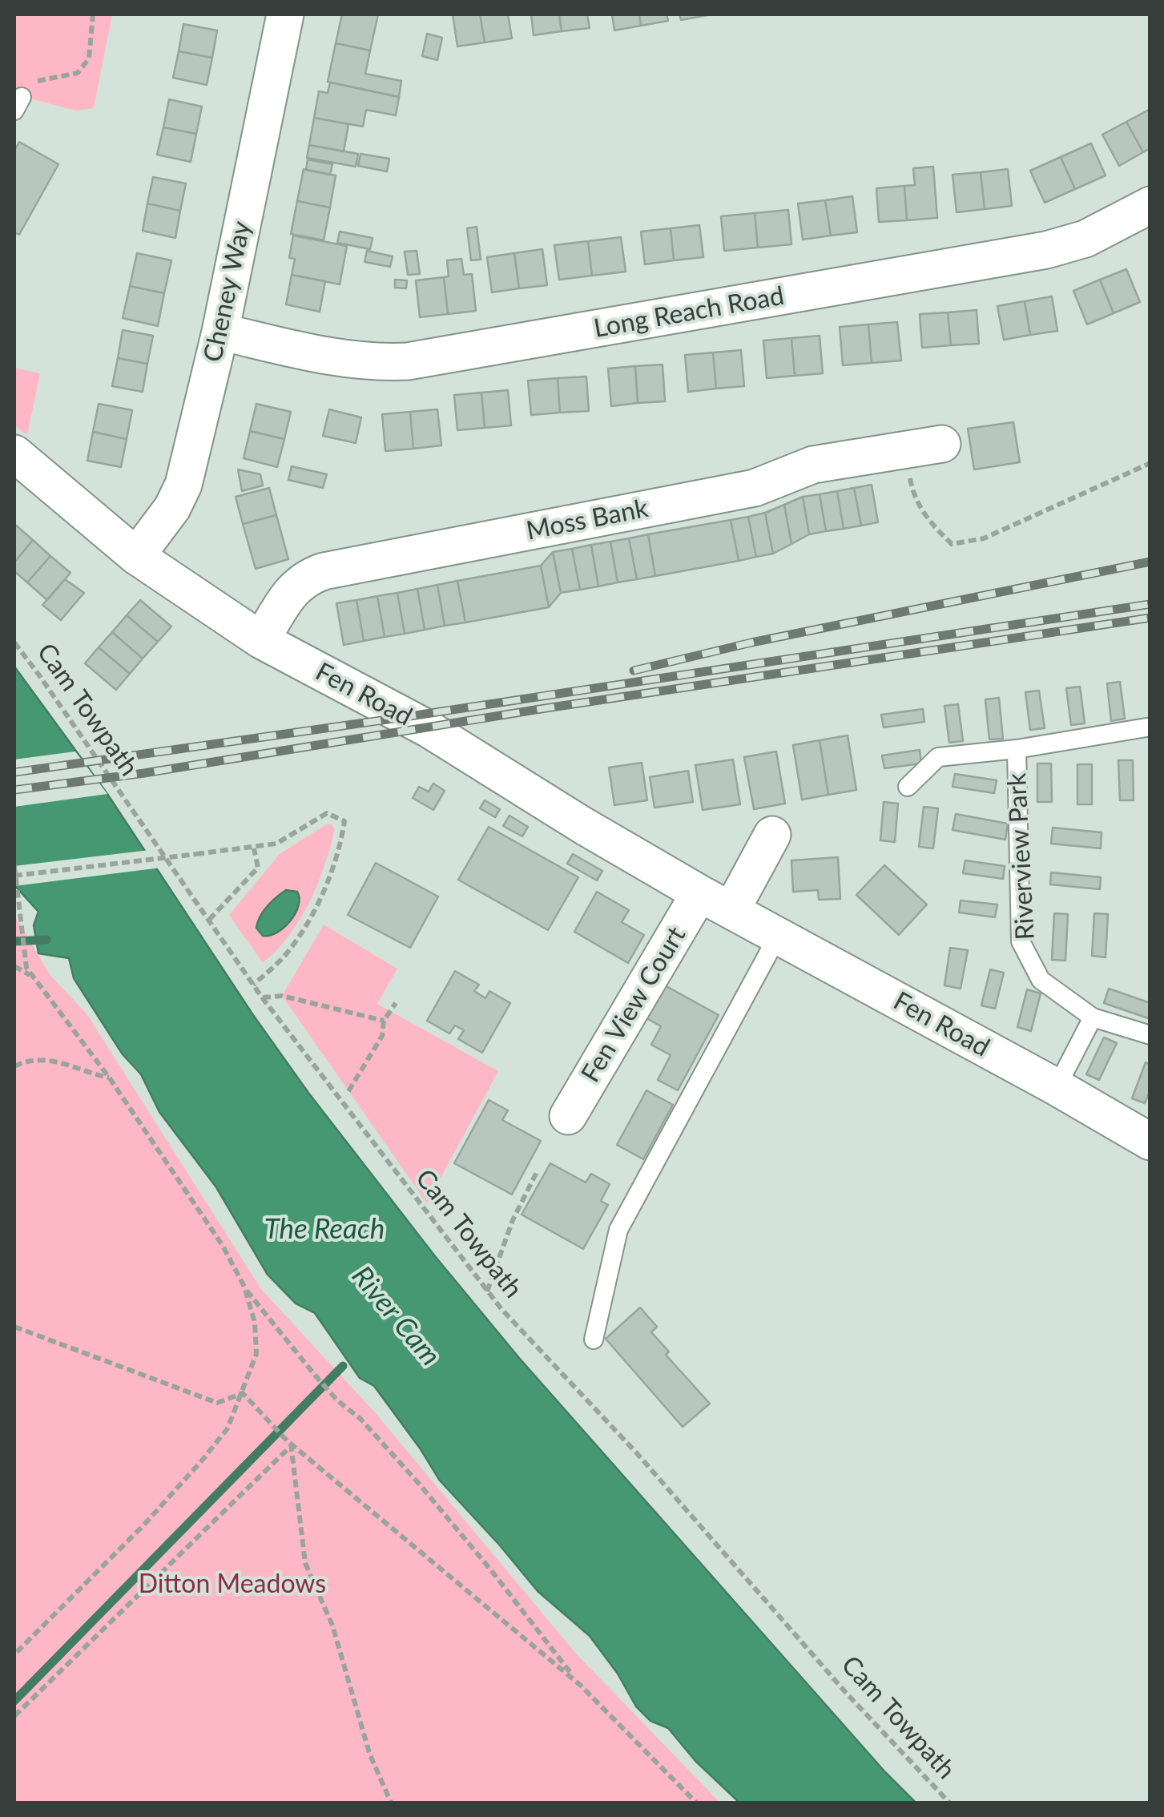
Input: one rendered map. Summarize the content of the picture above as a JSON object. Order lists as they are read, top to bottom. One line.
{"streets":{"street":["Cheney Way","Long Reach Road","Moss Bank","Fen Road","Fen View Court"],"lane":["Riverview Park"],"path":["Cam Towpath"]},"crossings":[["Cheney Way","Long Reach Road"],["Cheney Way","Fen Road"],["Moss Bank","Fen Road"],["Fen Road","Fen View Court"]],"water":["The Reach","River Cam"],"parks":["Ditton Meadows"]}
